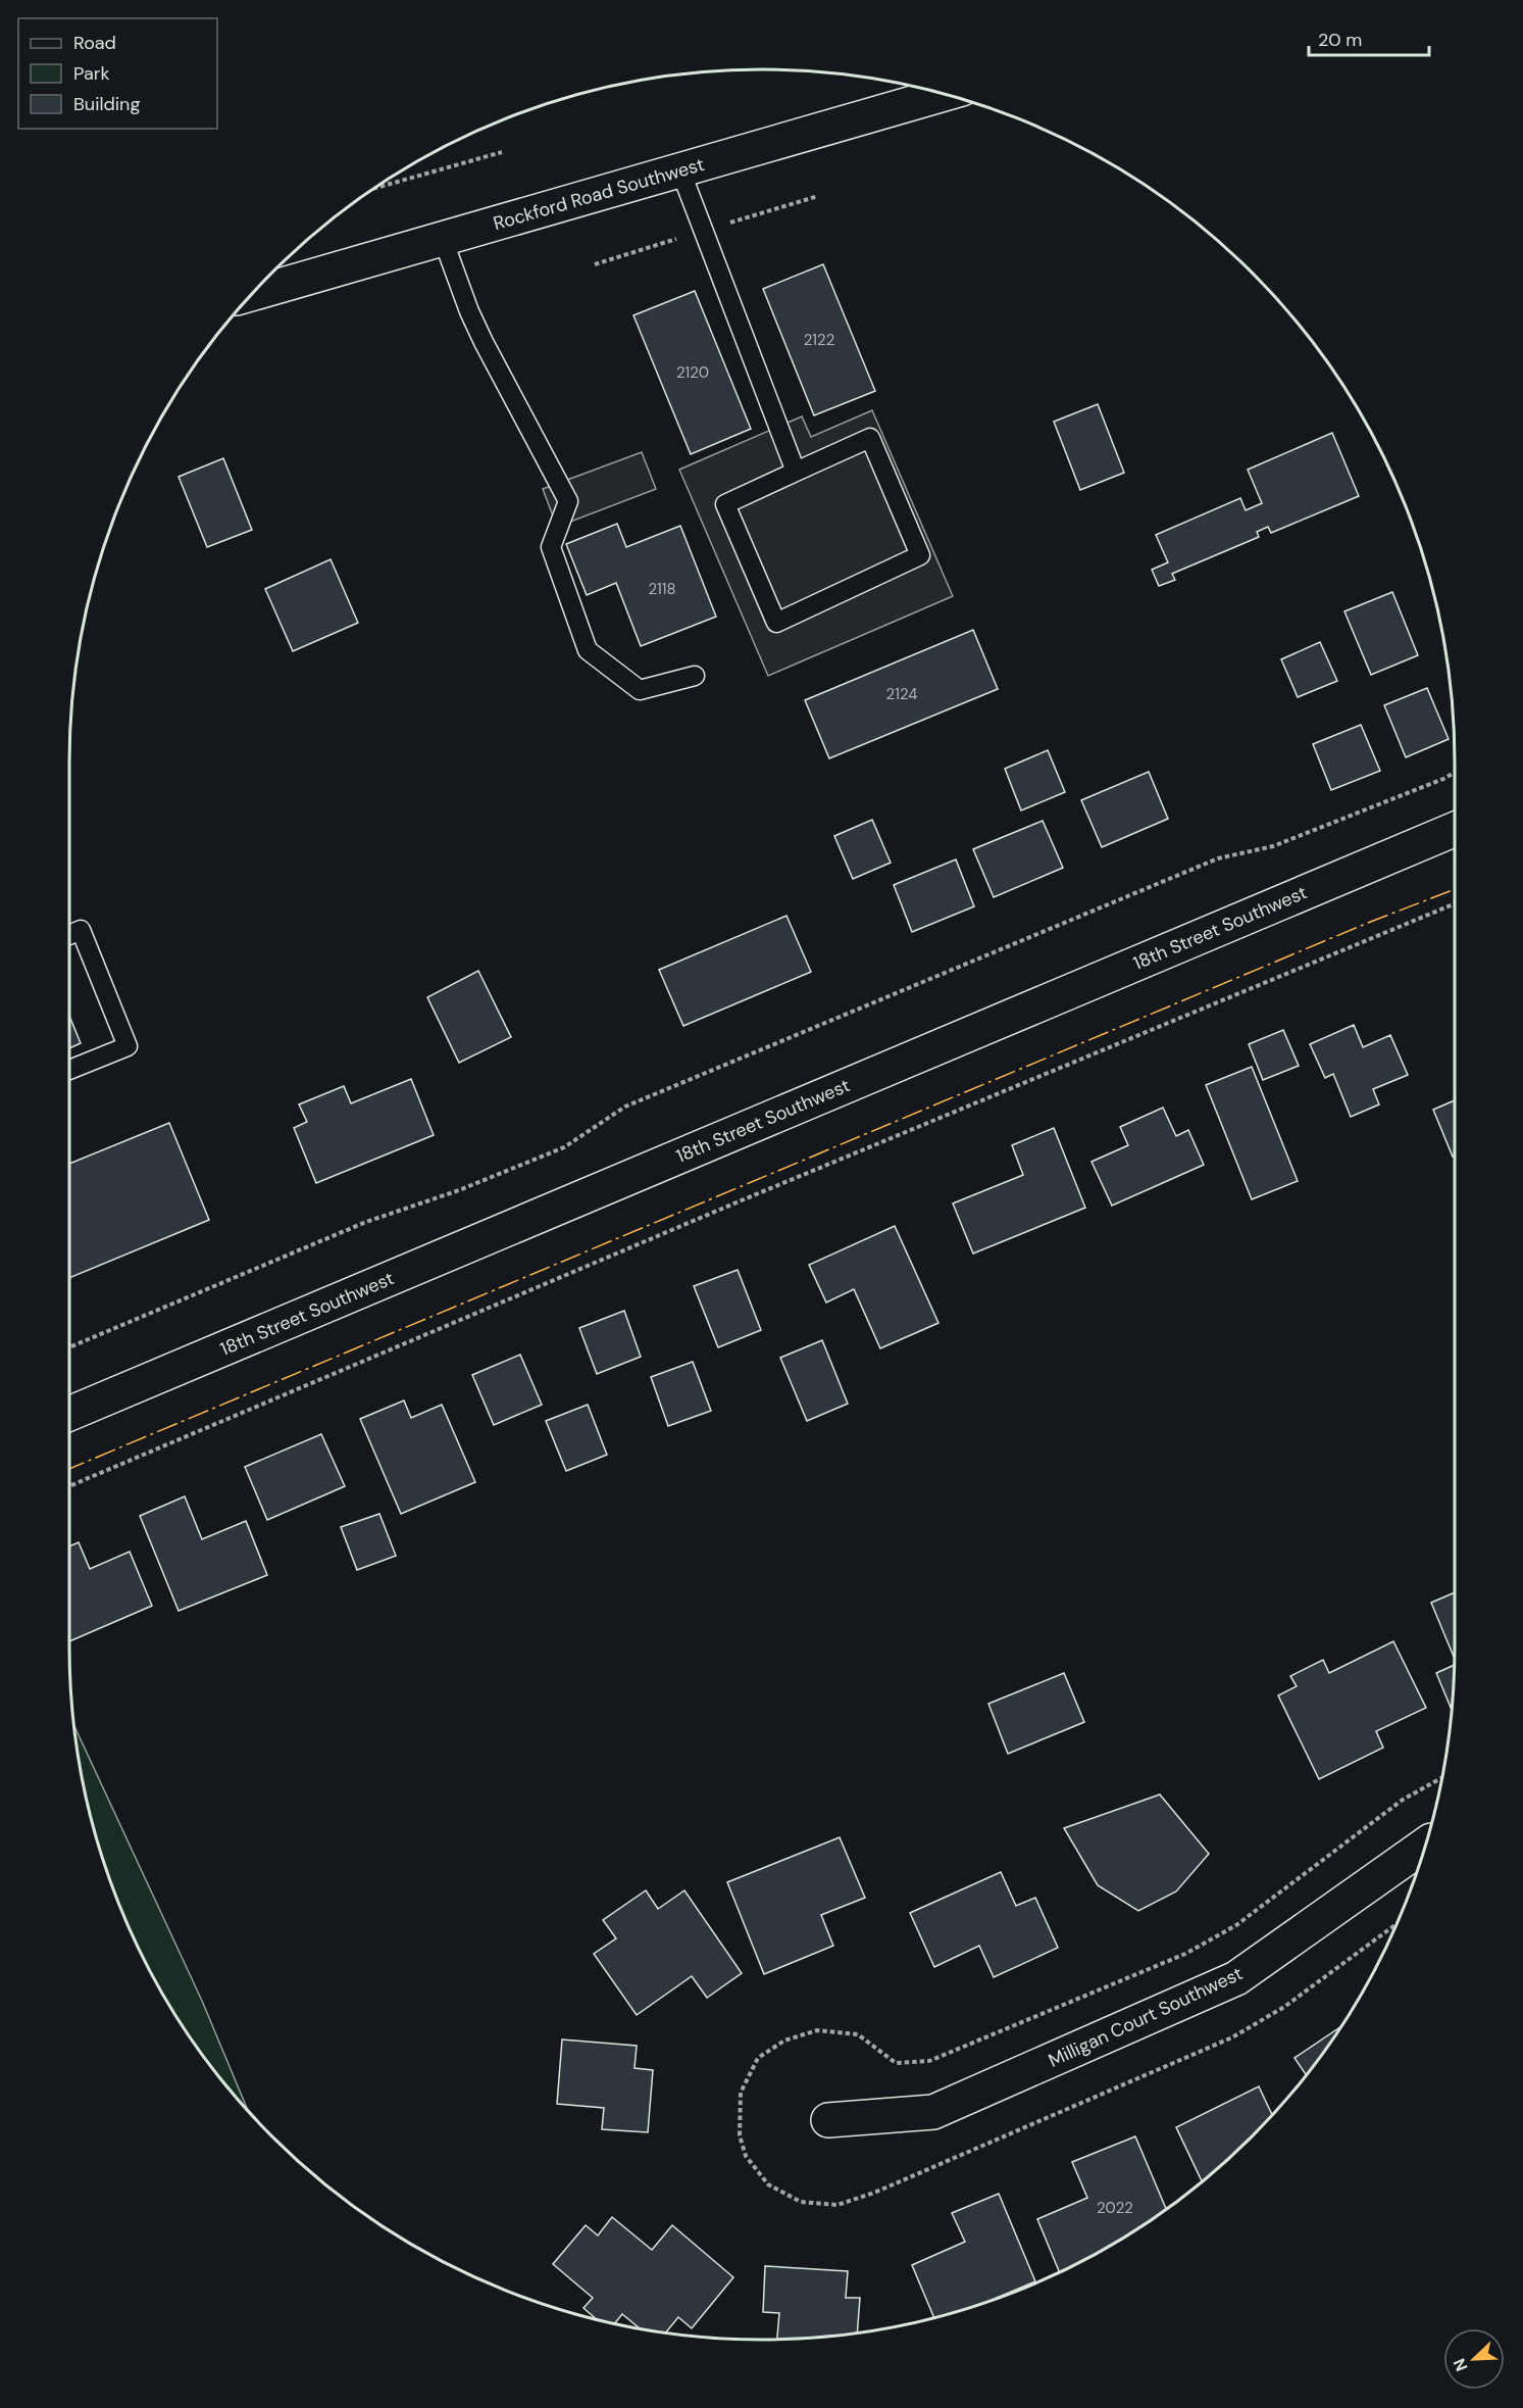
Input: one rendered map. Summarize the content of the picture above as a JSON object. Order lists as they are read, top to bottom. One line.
{"streets":{"street":["Rockford Road Southwest","18th Street Southwest","Milligan Court Southwest"]},"house_numbers":["2122","2120","2118","2124","2022"],"legend":["Road","Park","Building"],"scale_bar":"20 m","north":"bottom left"}
